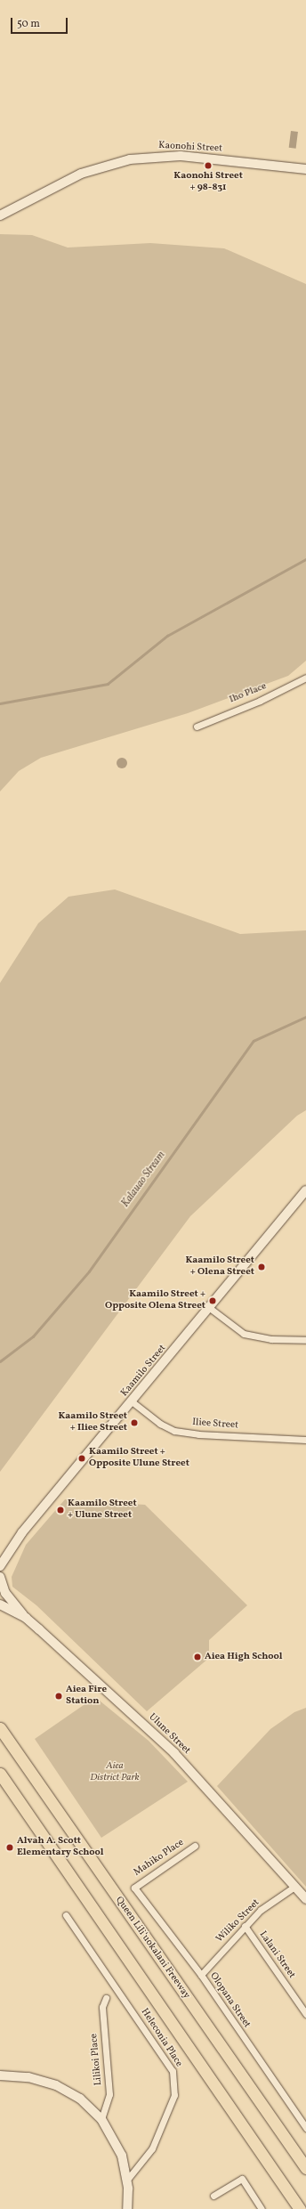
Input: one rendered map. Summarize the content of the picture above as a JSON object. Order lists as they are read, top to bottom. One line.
{"streets":{"highway":["Queen Liliʻuokalani Freeway"],"street":["Kaonohi Street","Iho Place","Kaamilo Street","Iliee Street","Ulune Street","Mahiko Place","Wiliko Street","Lalani Street","Olopana Street","Heleconia Place","Lilikoi Place"]},"crossings":[["Kaamilo Street","Iliee Street"],["Ulune Street","Wiliko Street"],["Mahiko Place","Olopana Street"],["Wiliko Street","Lalani Street"],["Wiliko Street","Olopana Street"]],"water":["Kalauao Stream"],"parks":["Aiea District Park"],"places":["Kaonohi Street + 98-831","Kaamilo Street + Olena Street","Kaamilo Street + Opposite Olena Street","Kaamilo Street + Iliee Street","Kaamilo Street + Opposite Ulune Street","Kaamilo Street + Ulune Street","Aiea High School","Aiea Fire Station","Alvah A. Scott Elementary School"],"scale_bar":"50 m"}
